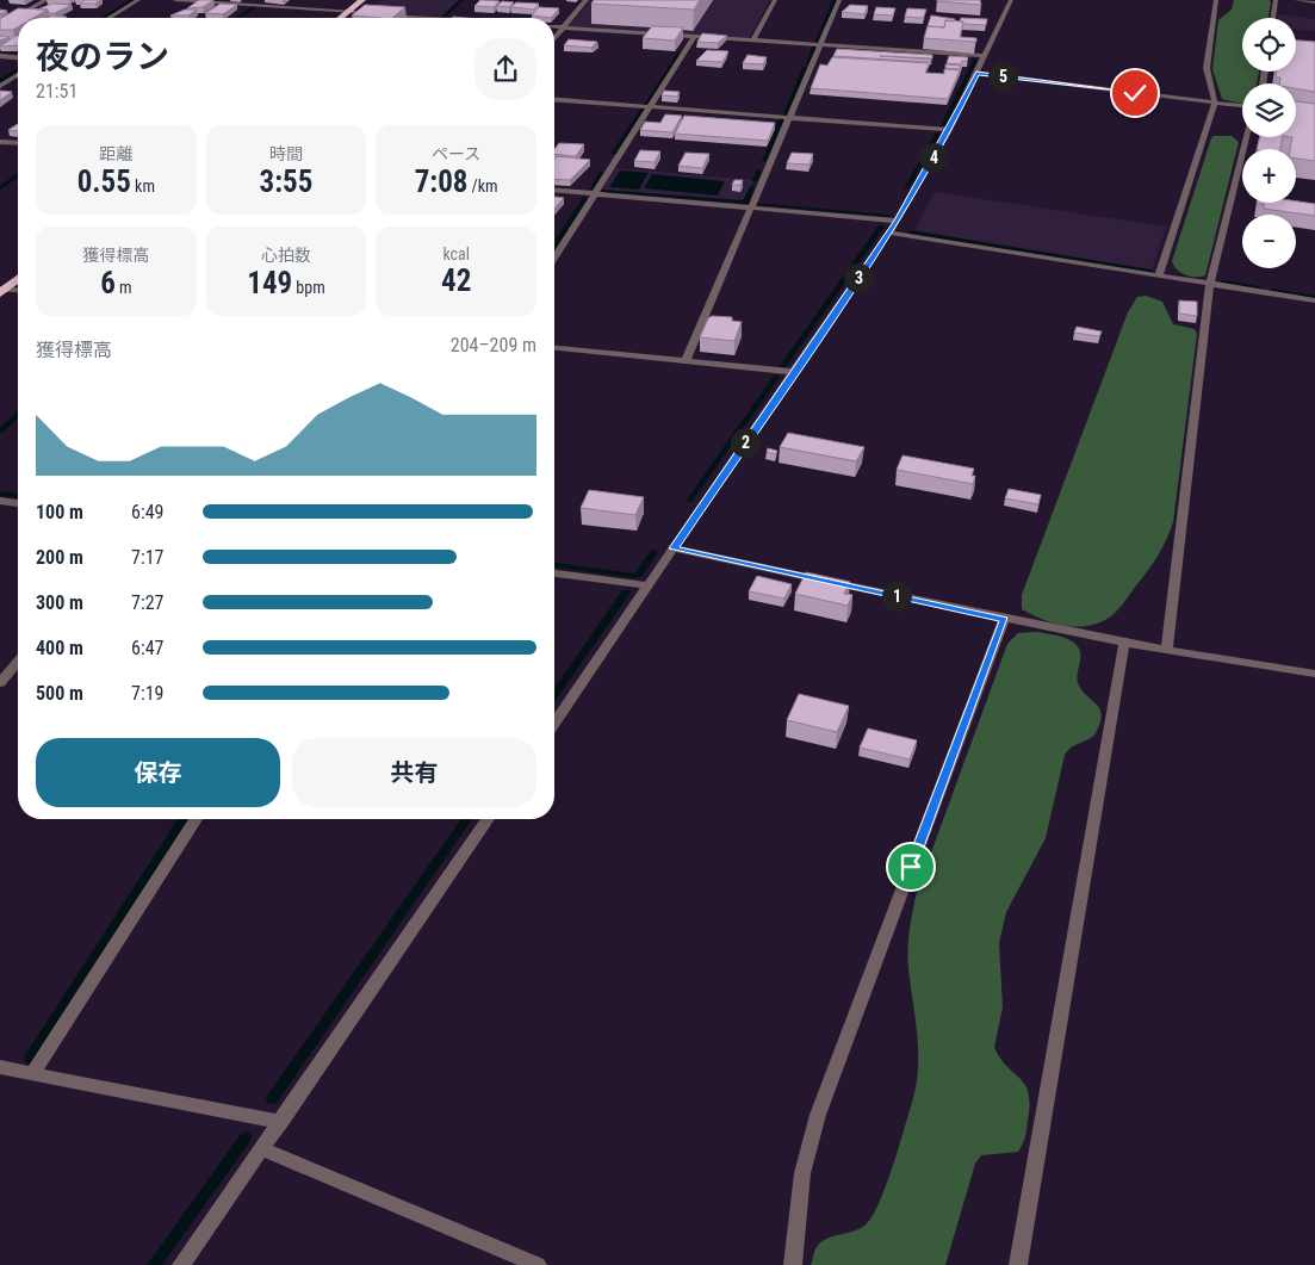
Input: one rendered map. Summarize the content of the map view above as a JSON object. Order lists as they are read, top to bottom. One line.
{"page":{"map_buttons":["+","−"],"heading":["夜のラン","21:51"],"pins":["5","4","3","2","1"],"stats":[["距離","0.55 km"],["時間","3:55"],["ペース","7:08 /km"],["獲得標高","6 m"],["心拍数","149 bpm"],["kcal","42"]],"chart":["獲得標高","204–209 m"],"list":[{"name":"100 m","note":"6:49"},{"name":"200 m","note":"7:17"},{"name":"300 m","note":"7:27"},{"name":"400 m","note":"6:47"},{"name":"500 m","note":"7:19"}],"buttons":["保存","共有"]}}
